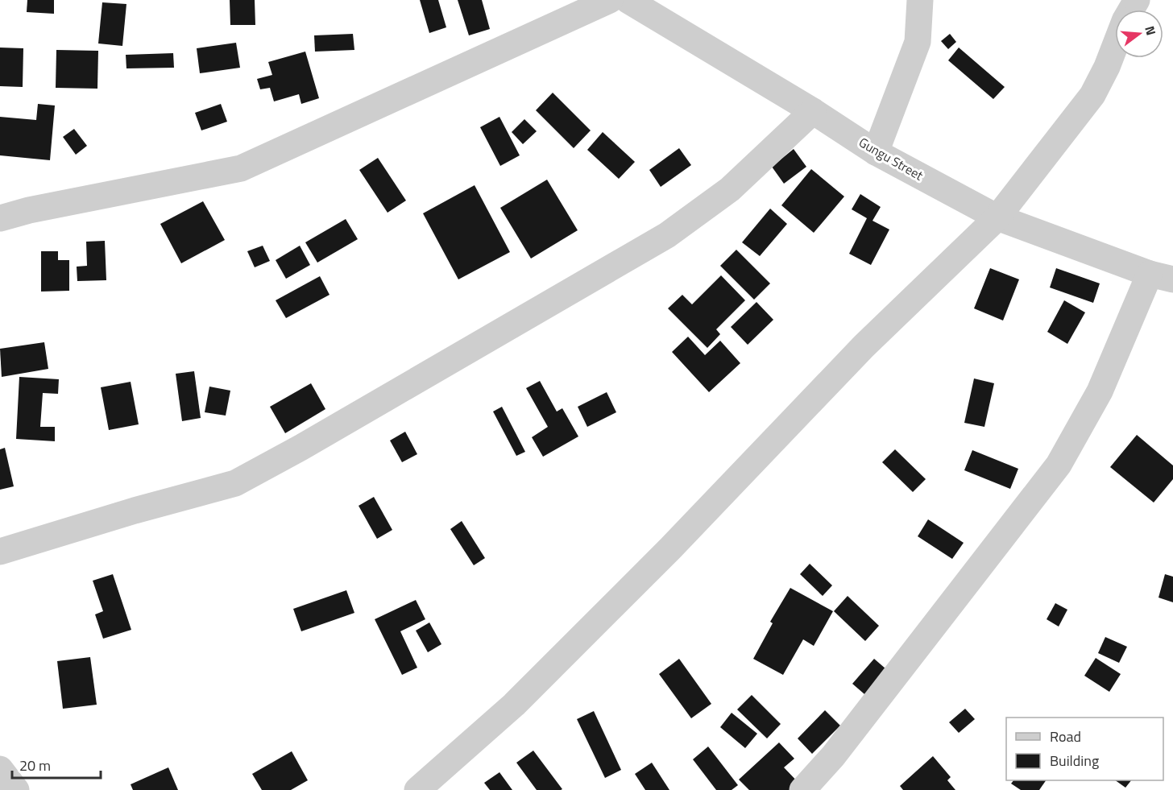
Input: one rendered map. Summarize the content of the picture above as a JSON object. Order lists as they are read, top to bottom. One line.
{"streets":{"street":["Gungu Street"]},"legend":["Road","Building"],"scale_bar":"20 m","north":"right"}
